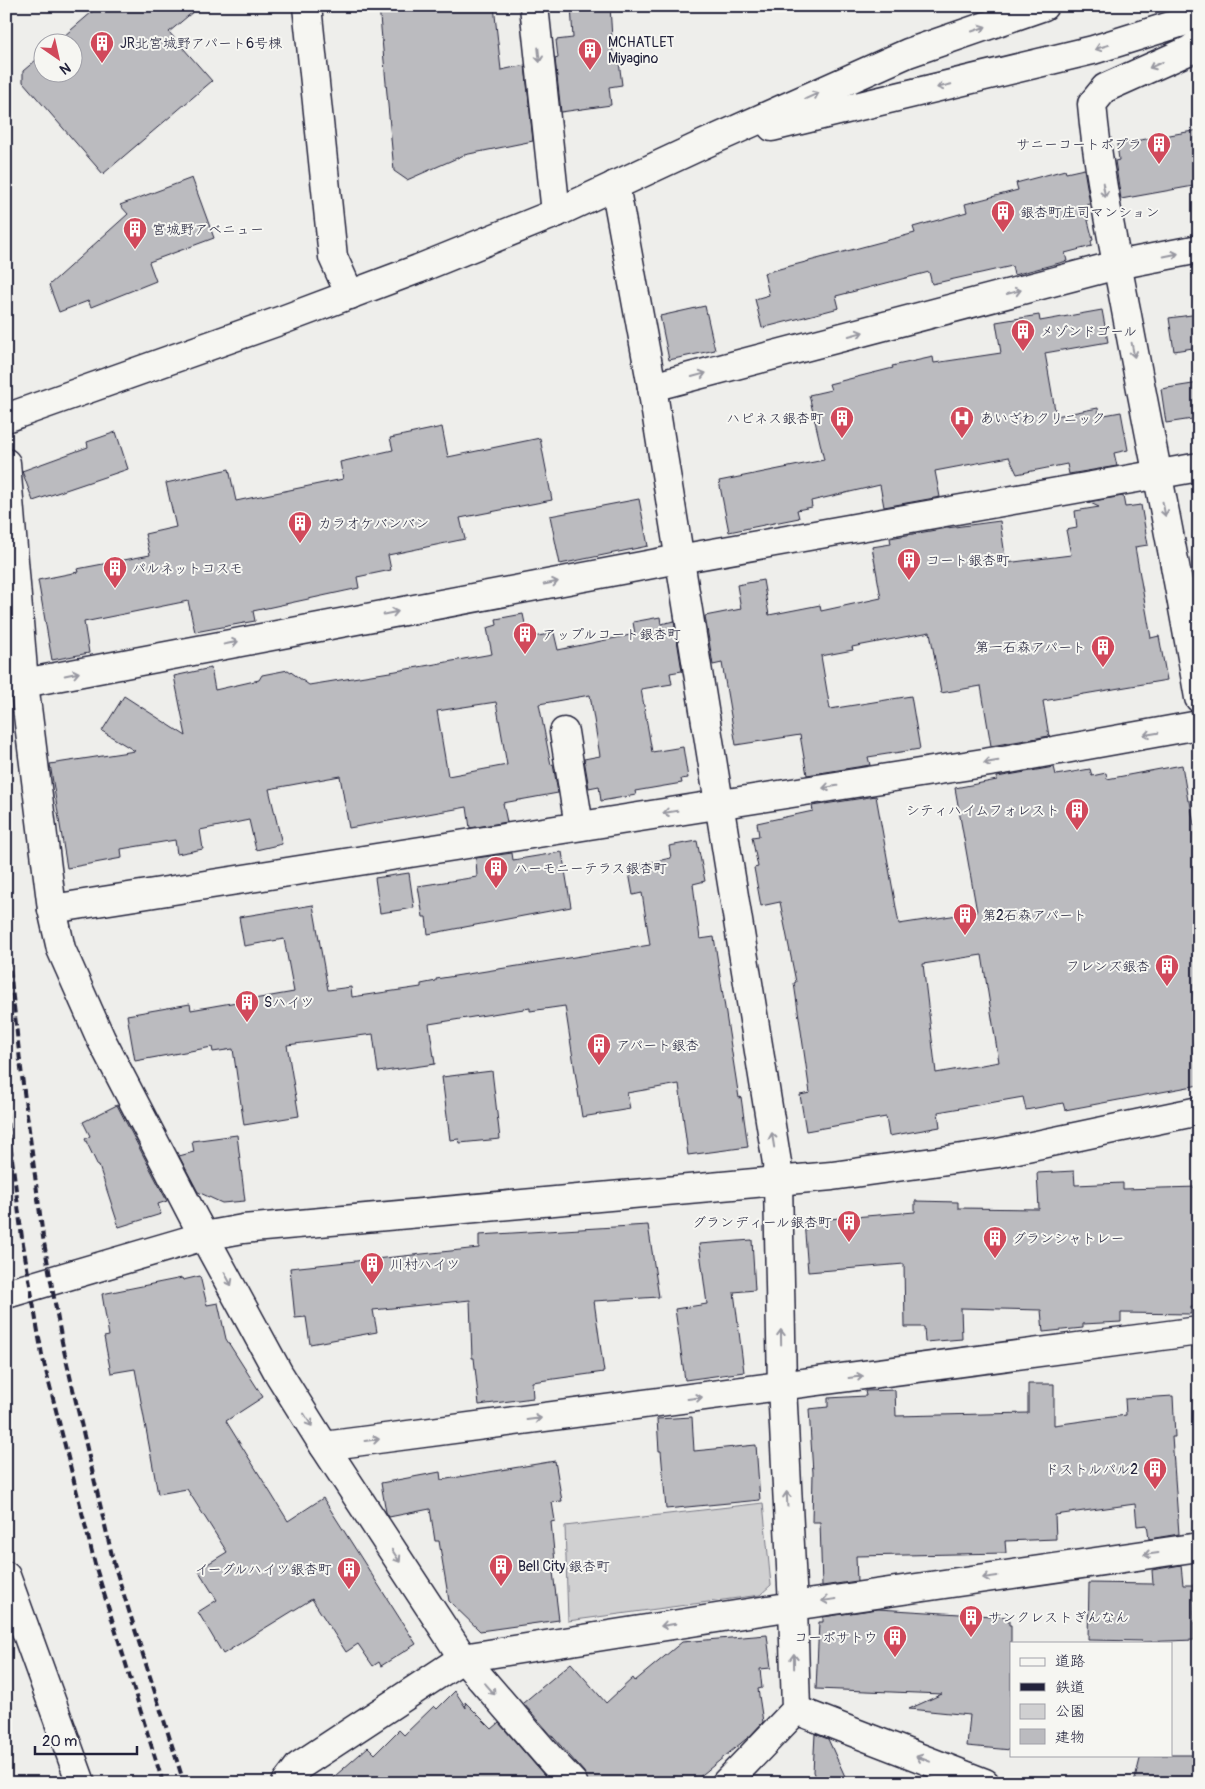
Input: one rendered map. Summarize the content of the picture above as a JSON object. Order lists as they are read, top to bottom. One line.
{"places":{"building":["JR北宮城野アパート6号棟","MCHATLET Miyagino","サニーコートポプラ","銀杏町庄司マンション","宮城野アベニュー","メゾンドゴール","ハピネス銀杏町","カラオケバンバン","コート銀杏町","パルネットコスモ","アップルコート銀杏町","第一石森アパート","シティハイムフォレスト","ハーモニーテラス銀杏町","第2石森アパート","フレンズ銀杏","Sハイツ","アパート銀杏","グランディール銀杏町","グランシャトレー","川村ハイツ","ドストルパル2","Bell City 銀杏町","イーグルハイツ銀杏町","サンクレストぎんなん","コーポサトウ"],"hospital":["あいざわクリニック"]},"legend":["道路","鉄道","公園","建物"],"scale_bar":"20 m","north":"bottom right"}
